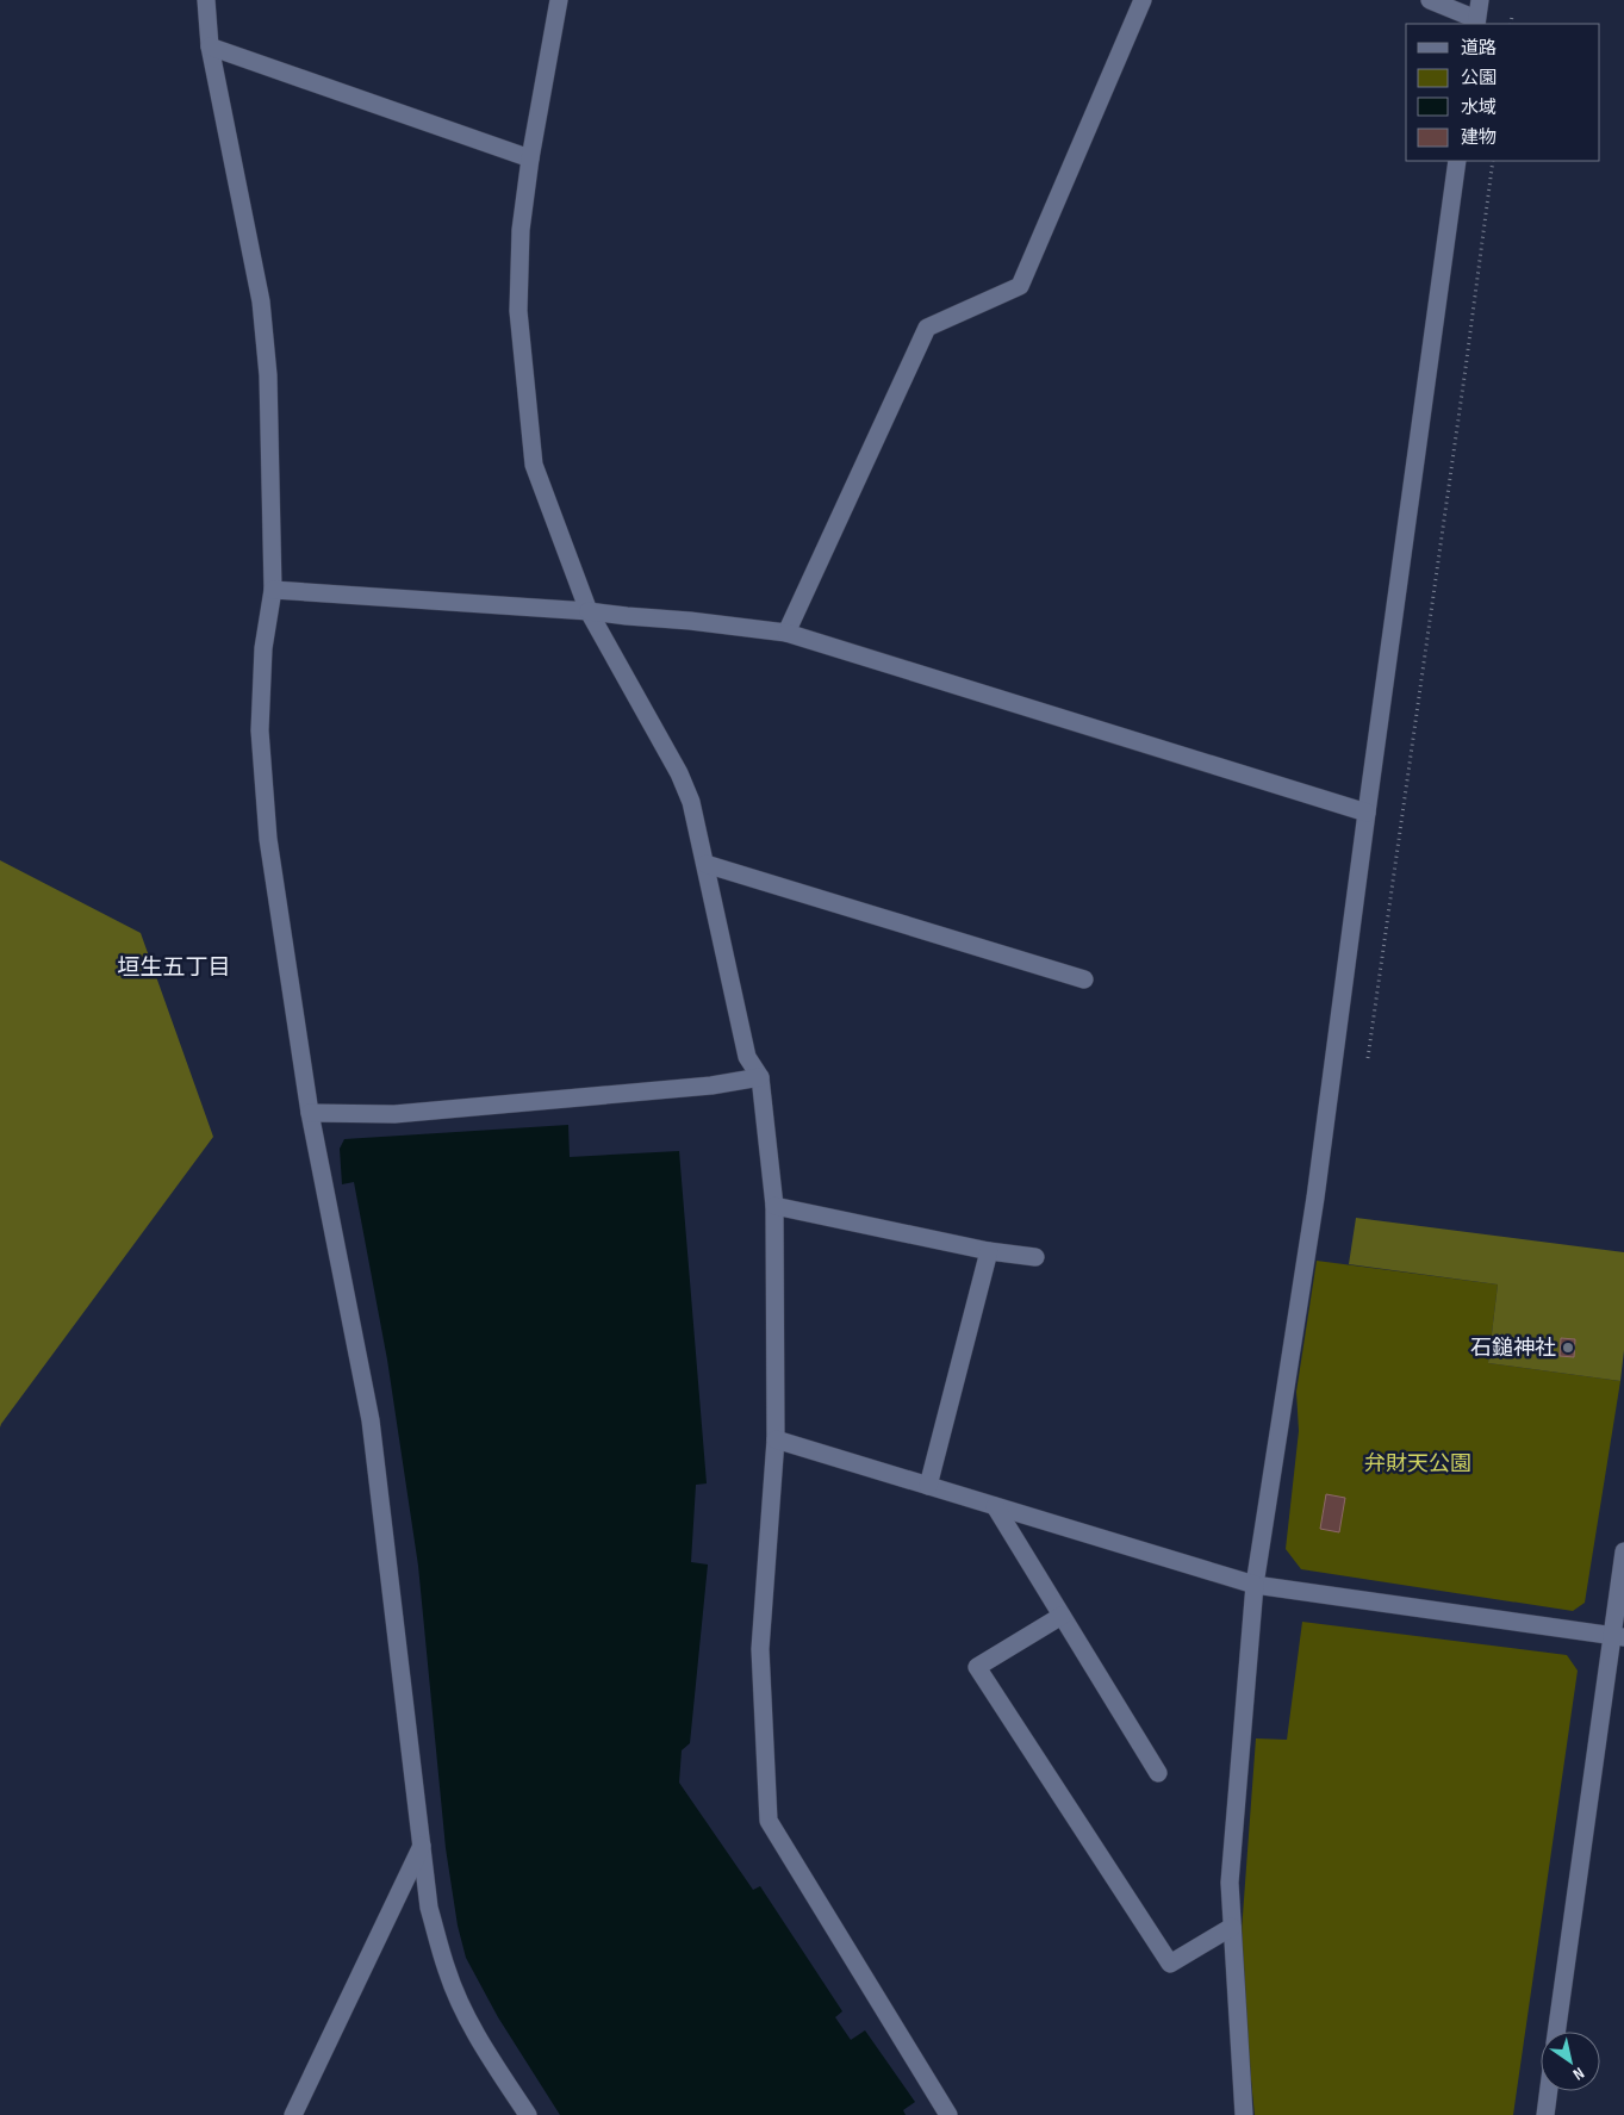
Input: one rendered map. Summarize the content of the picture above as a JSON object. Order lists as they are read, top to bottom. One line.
{"districts":["垣生五丁目"],"parks":["弁財天公園"],"places":["石鎚神社"],"legend":["道路","公園","水域","建物"],"north":"bottom right"}
